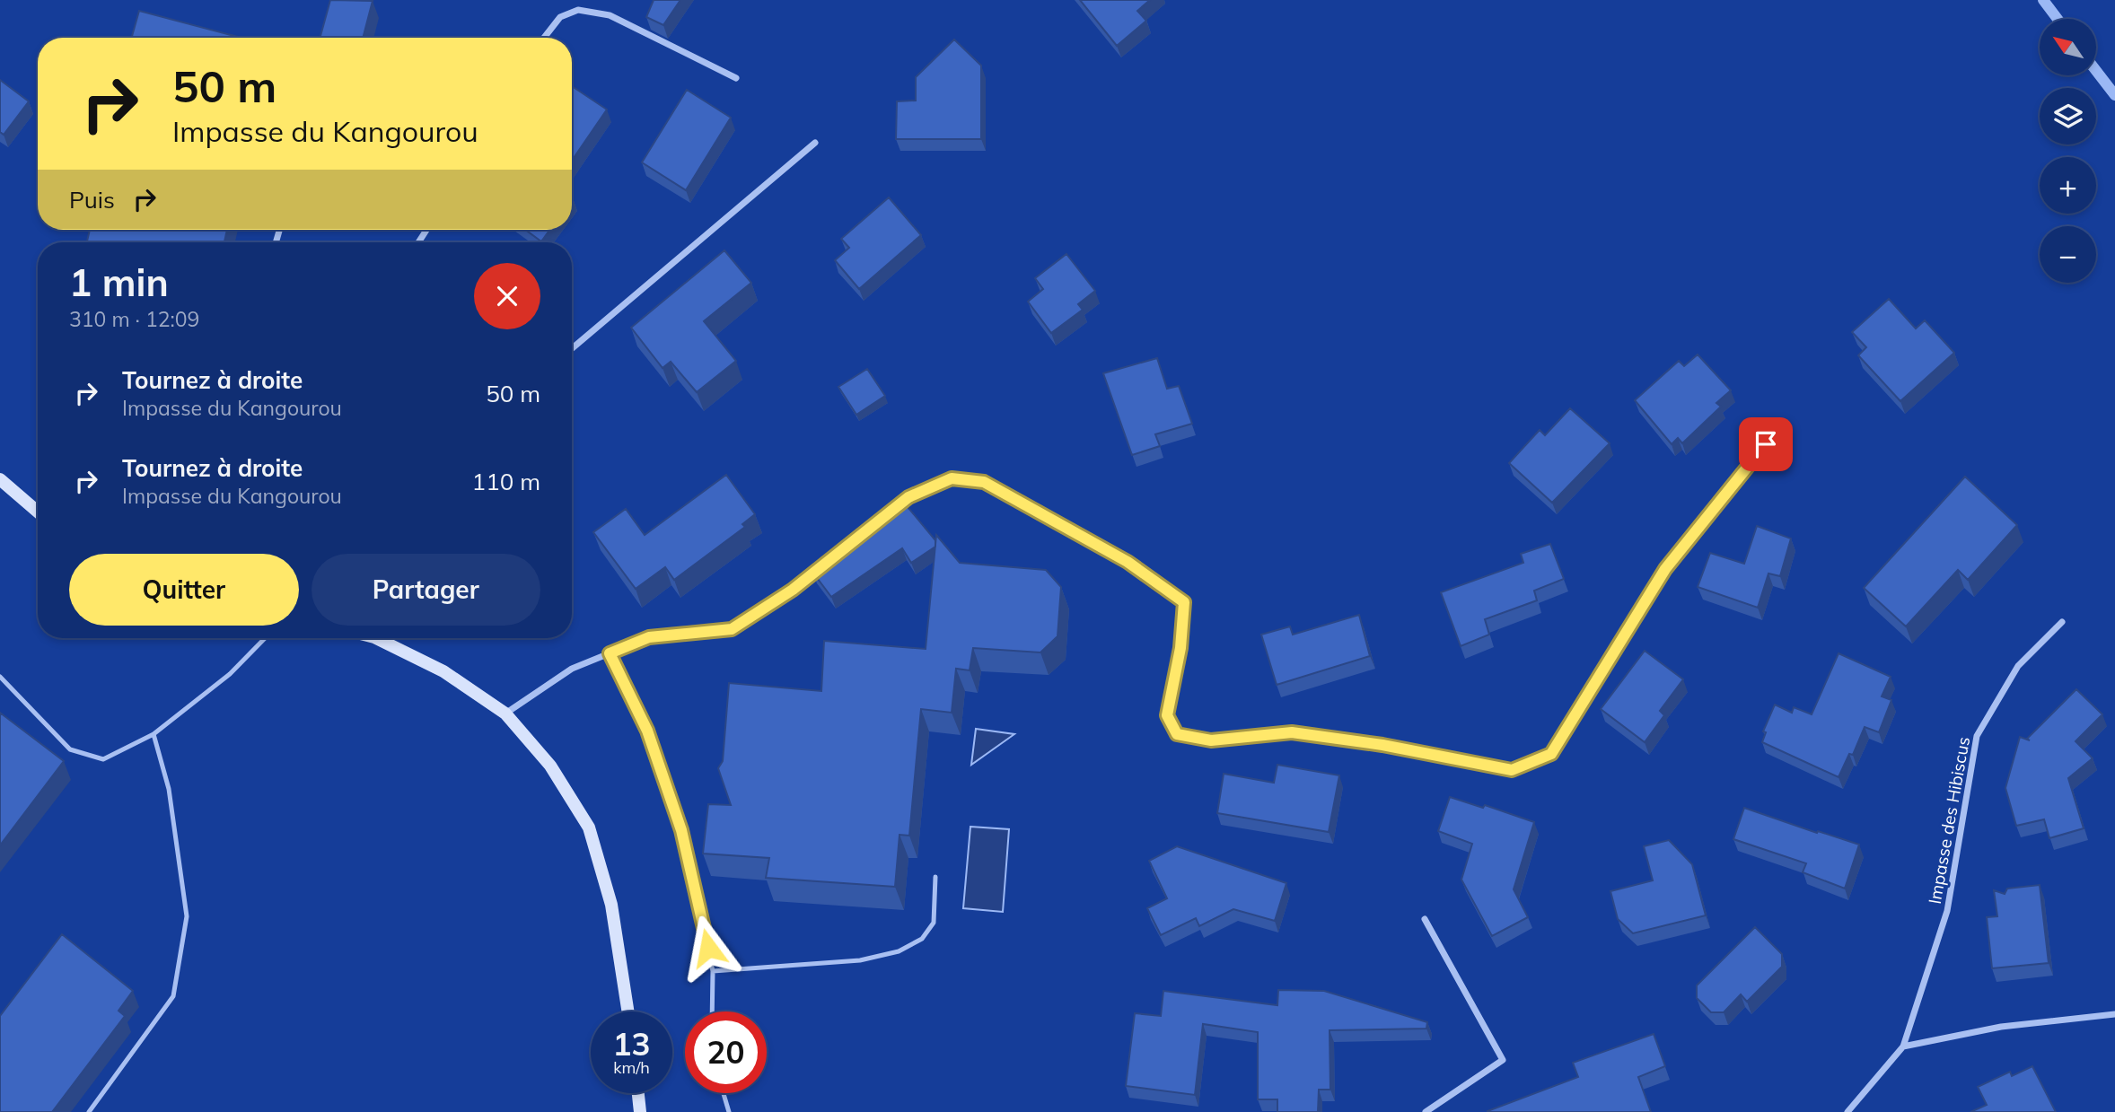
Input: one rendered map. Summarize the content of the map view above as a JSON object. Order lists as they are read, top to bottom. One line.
{"streets":{"street":["Impasse des Hibiscus"]},"north":"top left","page":{"map_buttons":["+","−"],"turn":["50 m","Impasse du Kangourou"],"then":"Puis","heading":["1 min","310 m · 12:09"],"list":[{"name":"Tournez à droite","note":"Impasse du Kangourou","value":"50 m"},{"name":"Tournez à droite","note":"Impasse du Kangourou","value":"110 m"}],"buttons":["Quitter","Partager"],"speed":"13 km/h","limit":"20"}}
